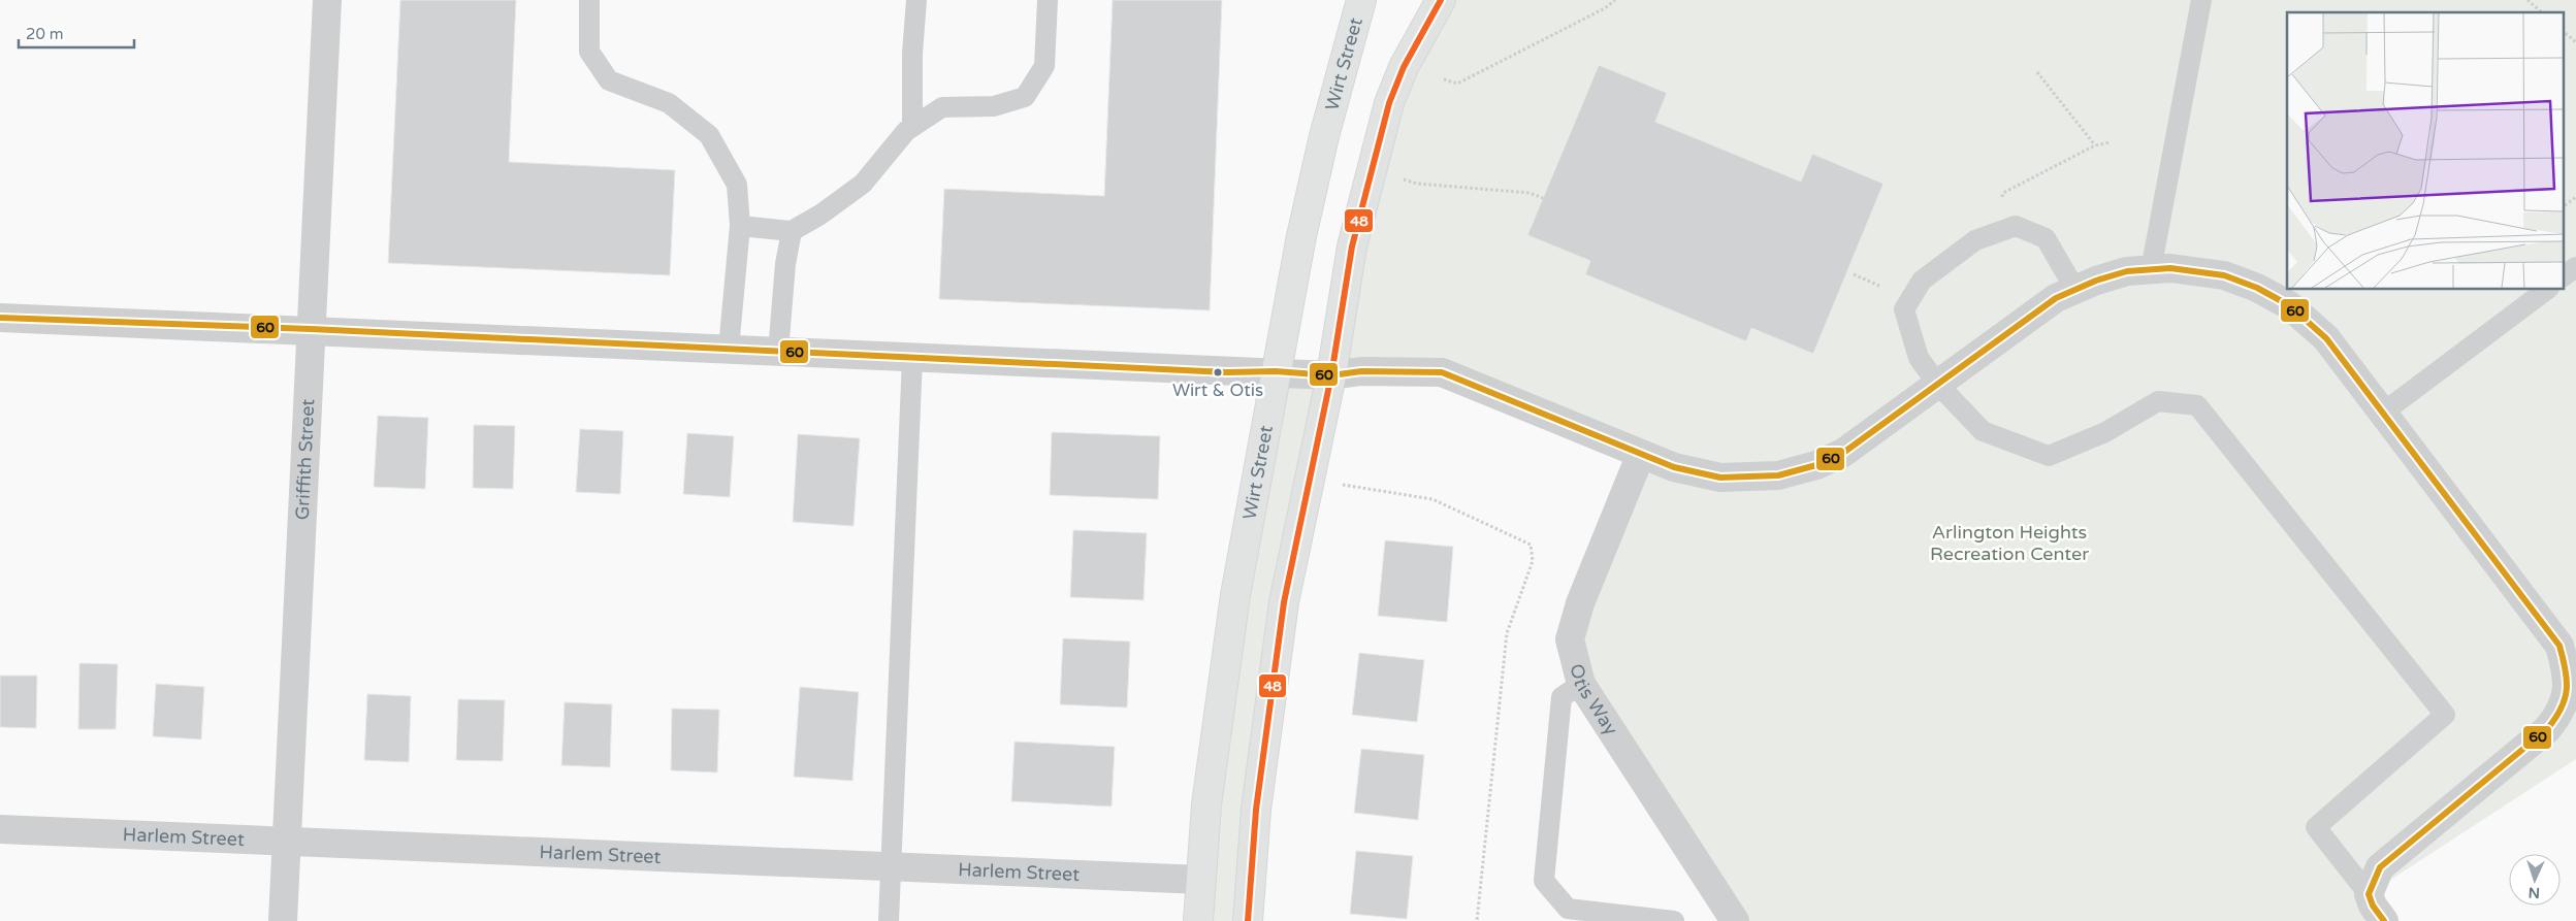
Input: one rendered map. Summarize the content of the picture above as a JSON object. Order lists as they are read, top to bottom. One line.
{"streets":{"main road":["Wirt Street"],"street":["Griffith Street","Otis Way","Harlem Street"]},"crossings":[["Wirt Street","Harlem Street"],["Griffith Street","Harlem Street"]],"parks":["Arlington Heights Recreation Center"],"places":["Wirt & Otis"],"lines":["transit line 48","transit line 60"],"scale_bar":"20 m","north":"bottom"}
